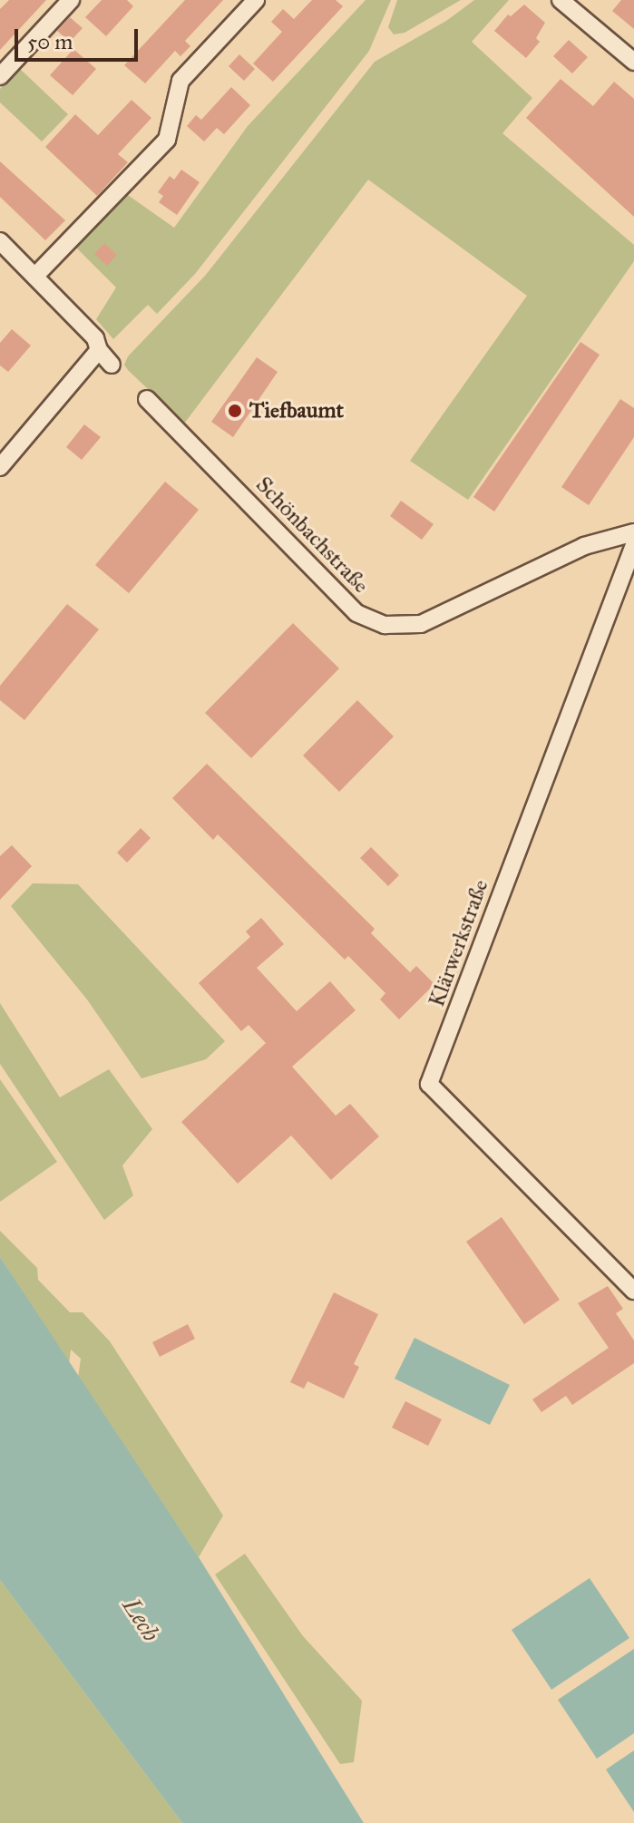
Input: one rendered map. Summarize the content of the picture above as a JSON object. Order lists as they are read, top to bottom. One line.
{"streets":{"street":["Schönbachstraße","Klärwerkstraße"]},"water":["Lech"],"places":["Tiefbaumt"],"scale_bar":"50 m"}
